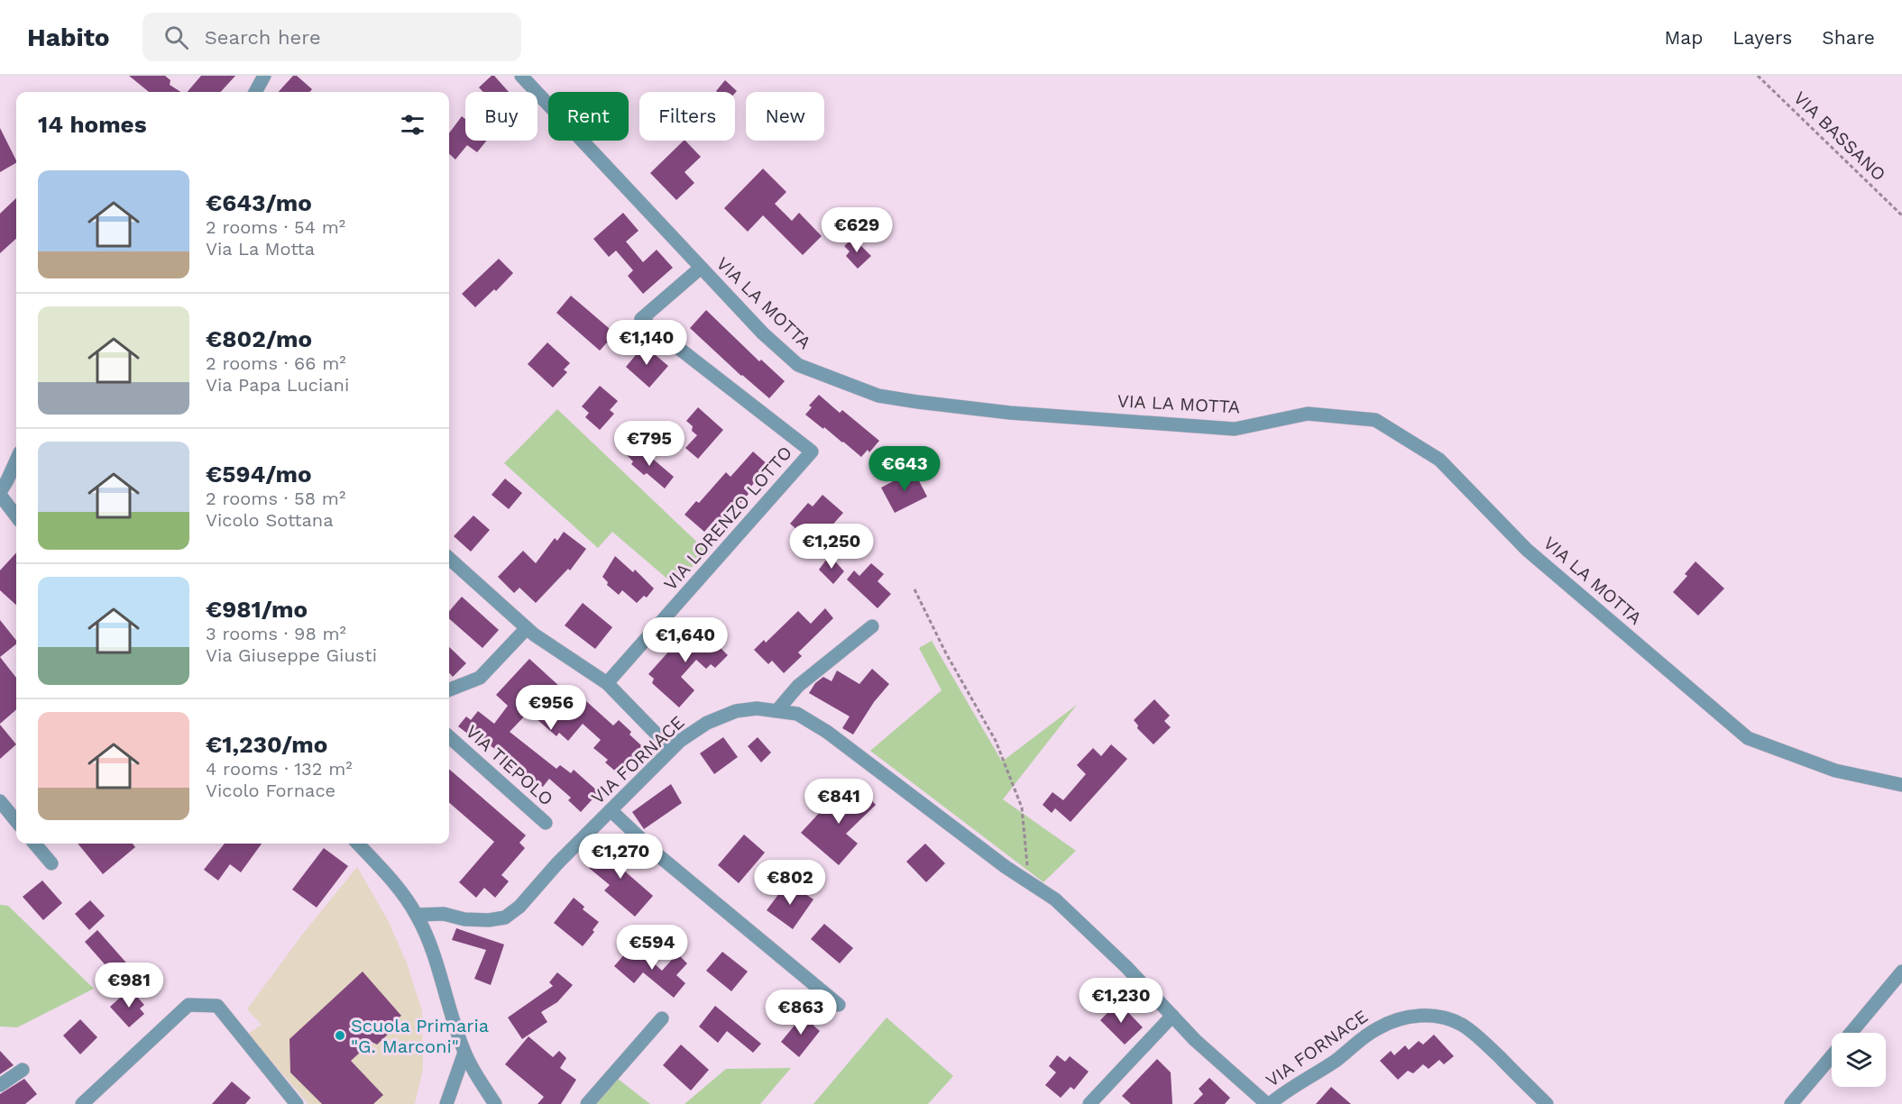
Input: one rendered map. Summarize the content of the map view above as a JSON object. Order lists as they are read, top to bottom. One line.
{"streets":{"street":["VIA LA MOTTA","VIA LORENZO LOTTO","VIA FORNACE","VIA TIEPOLO"],"path":["VIA BASSANO"]},"crossings":[["VIA LA MOTTA","VIA LORENZO LOTTO"]],"places":["Scuola Primaria \"G. Marconi\""],"page":{"header":"Habito","search":"Search here","nav":["Map","Layers","Share"],"chip":["Buy","Rent","Filters","New"],"heading":"14 homes","list":[{"name":"€643/mo","note":"2 rooms · 54 m² · Via La Motta"},{"name":"€802/mo","note":"2 rooms · 66 m² · Via Papa Luciani"},{"name":"€594/mo","note":"2 rooms · 58 m² · Vicolo Sottana"},{"name":"€981/mo","note":"3 rooms · 98 m² · Via Giuseppe Giusti"},{"name":"€1,230/mo","note":"4 rooms · 132 m² · Vicolo Fornace"}],"price":["€629","€1,140","€795","€643","€1,250","€1,640","€956","€841","€1,270","€802","€594","€981","€1,230","€863"]}}
